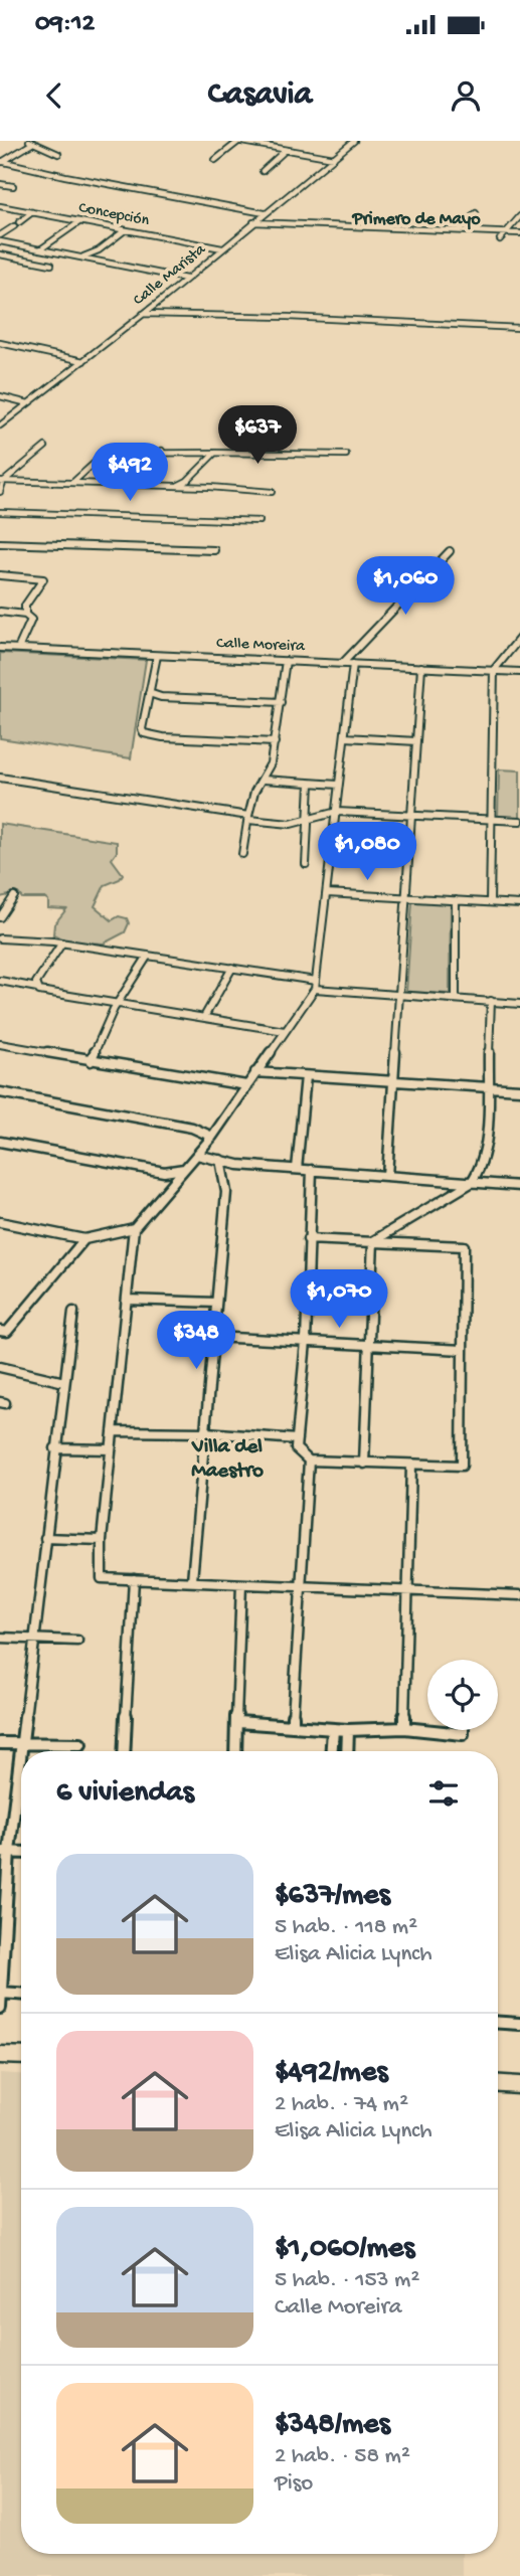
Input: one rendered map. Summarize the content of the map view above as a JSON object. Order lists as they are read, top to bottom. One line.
{"streets":{"street":["Concepción","Calle Marista","Calle Moreira"]},"crossings":[["Concepción","Calle Marista"]],"districts":["Primero de Mayo","Villa del Maestro"],"page":{"status":"09:12","header":"Casavia","price":["$637","$492","$1,060","$1,080","$1,070","$348"],"heading":"6 viviendas","list":[{"name":"$637/mes","note":"5 hab. · 118 m² · Elisa Alicia Lynch"},{"name":"$492/mes","note":"2 hab. · 74 m² · Elisa Alicia Lynch"},{"name":"$1,060/mes","note":"5 hab. · 153 m² · Calle Moreira"},{"name":"$348/mes","note":"2 hab. · 58 m² · Piso"}]}}
